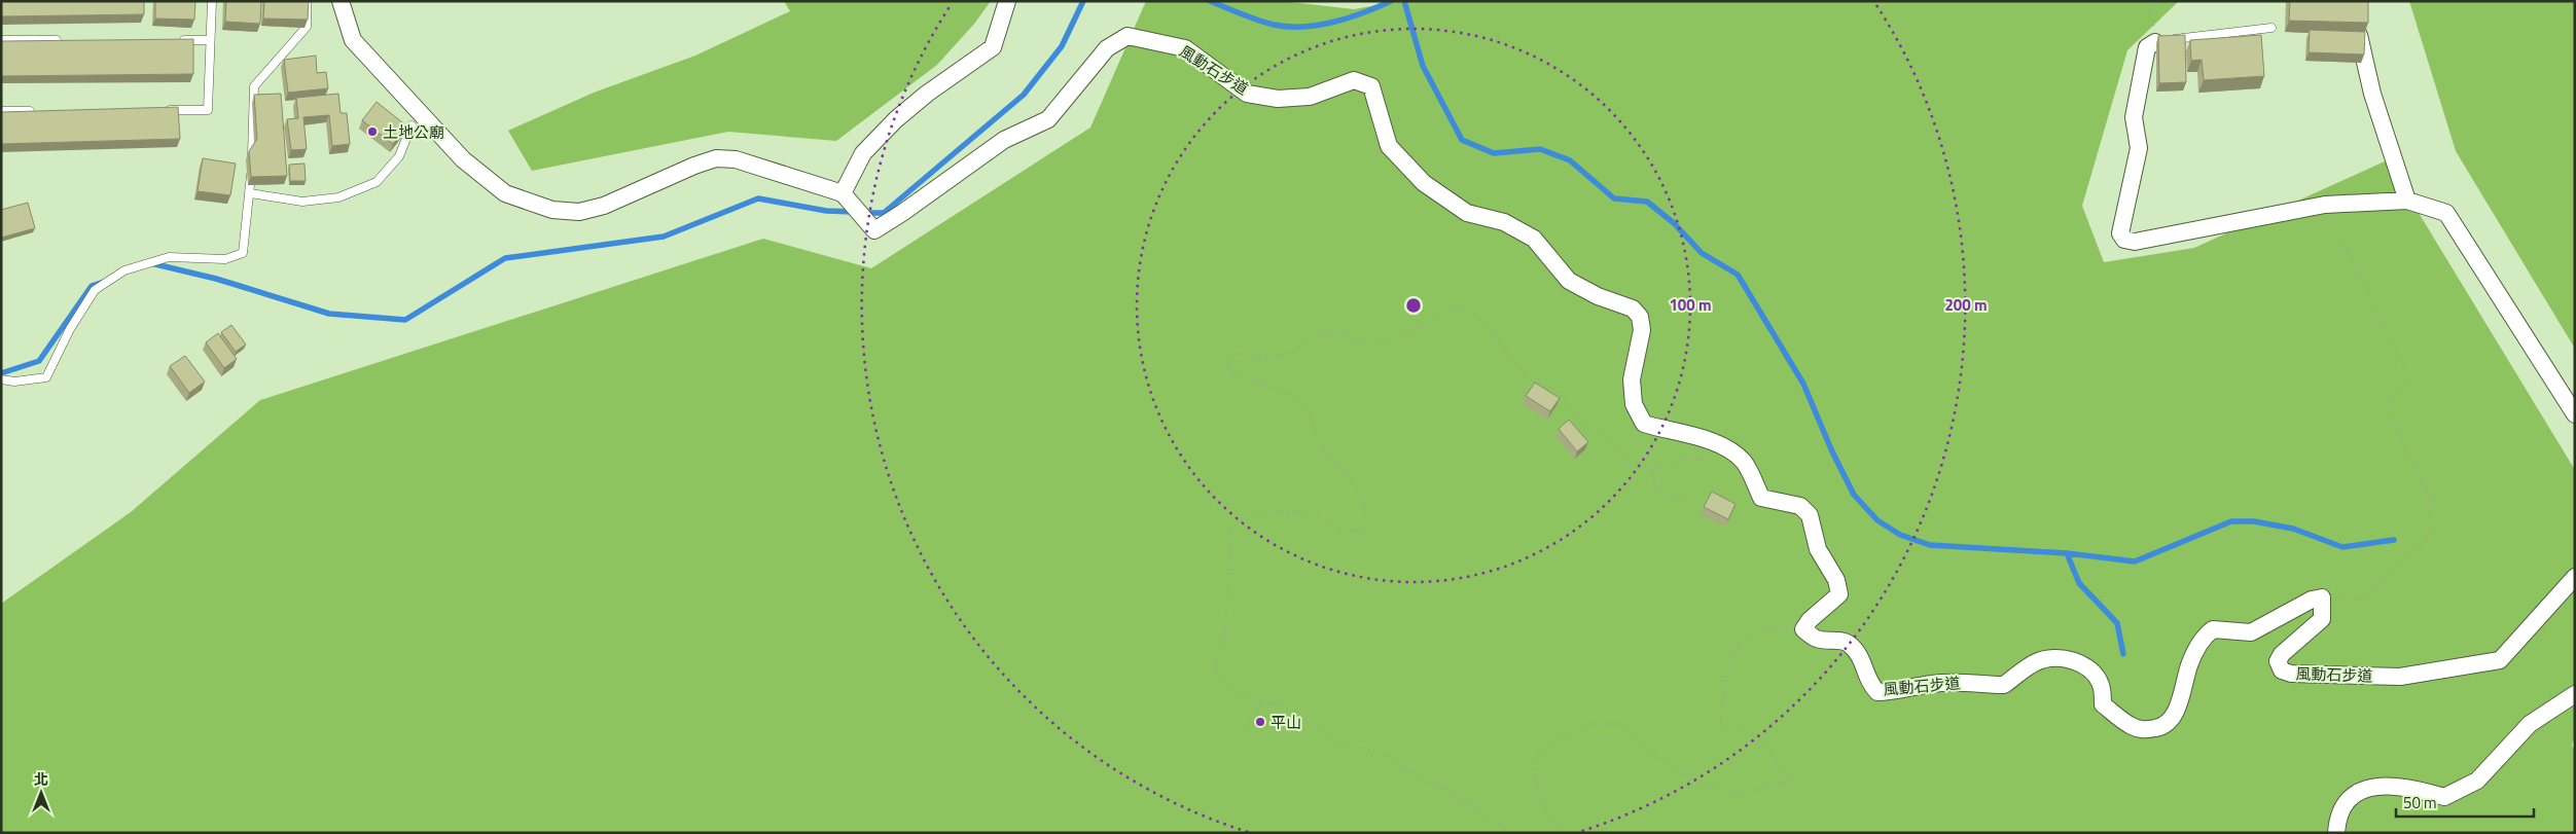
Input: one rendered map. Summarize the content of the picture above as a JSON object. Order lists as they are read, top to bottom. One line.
{"streets":{"street":["風動石步道"]},"places":["土地公廟","平山"],"scale_bar":"50 m","north":"top","rings":["100 m","200 m"]}
